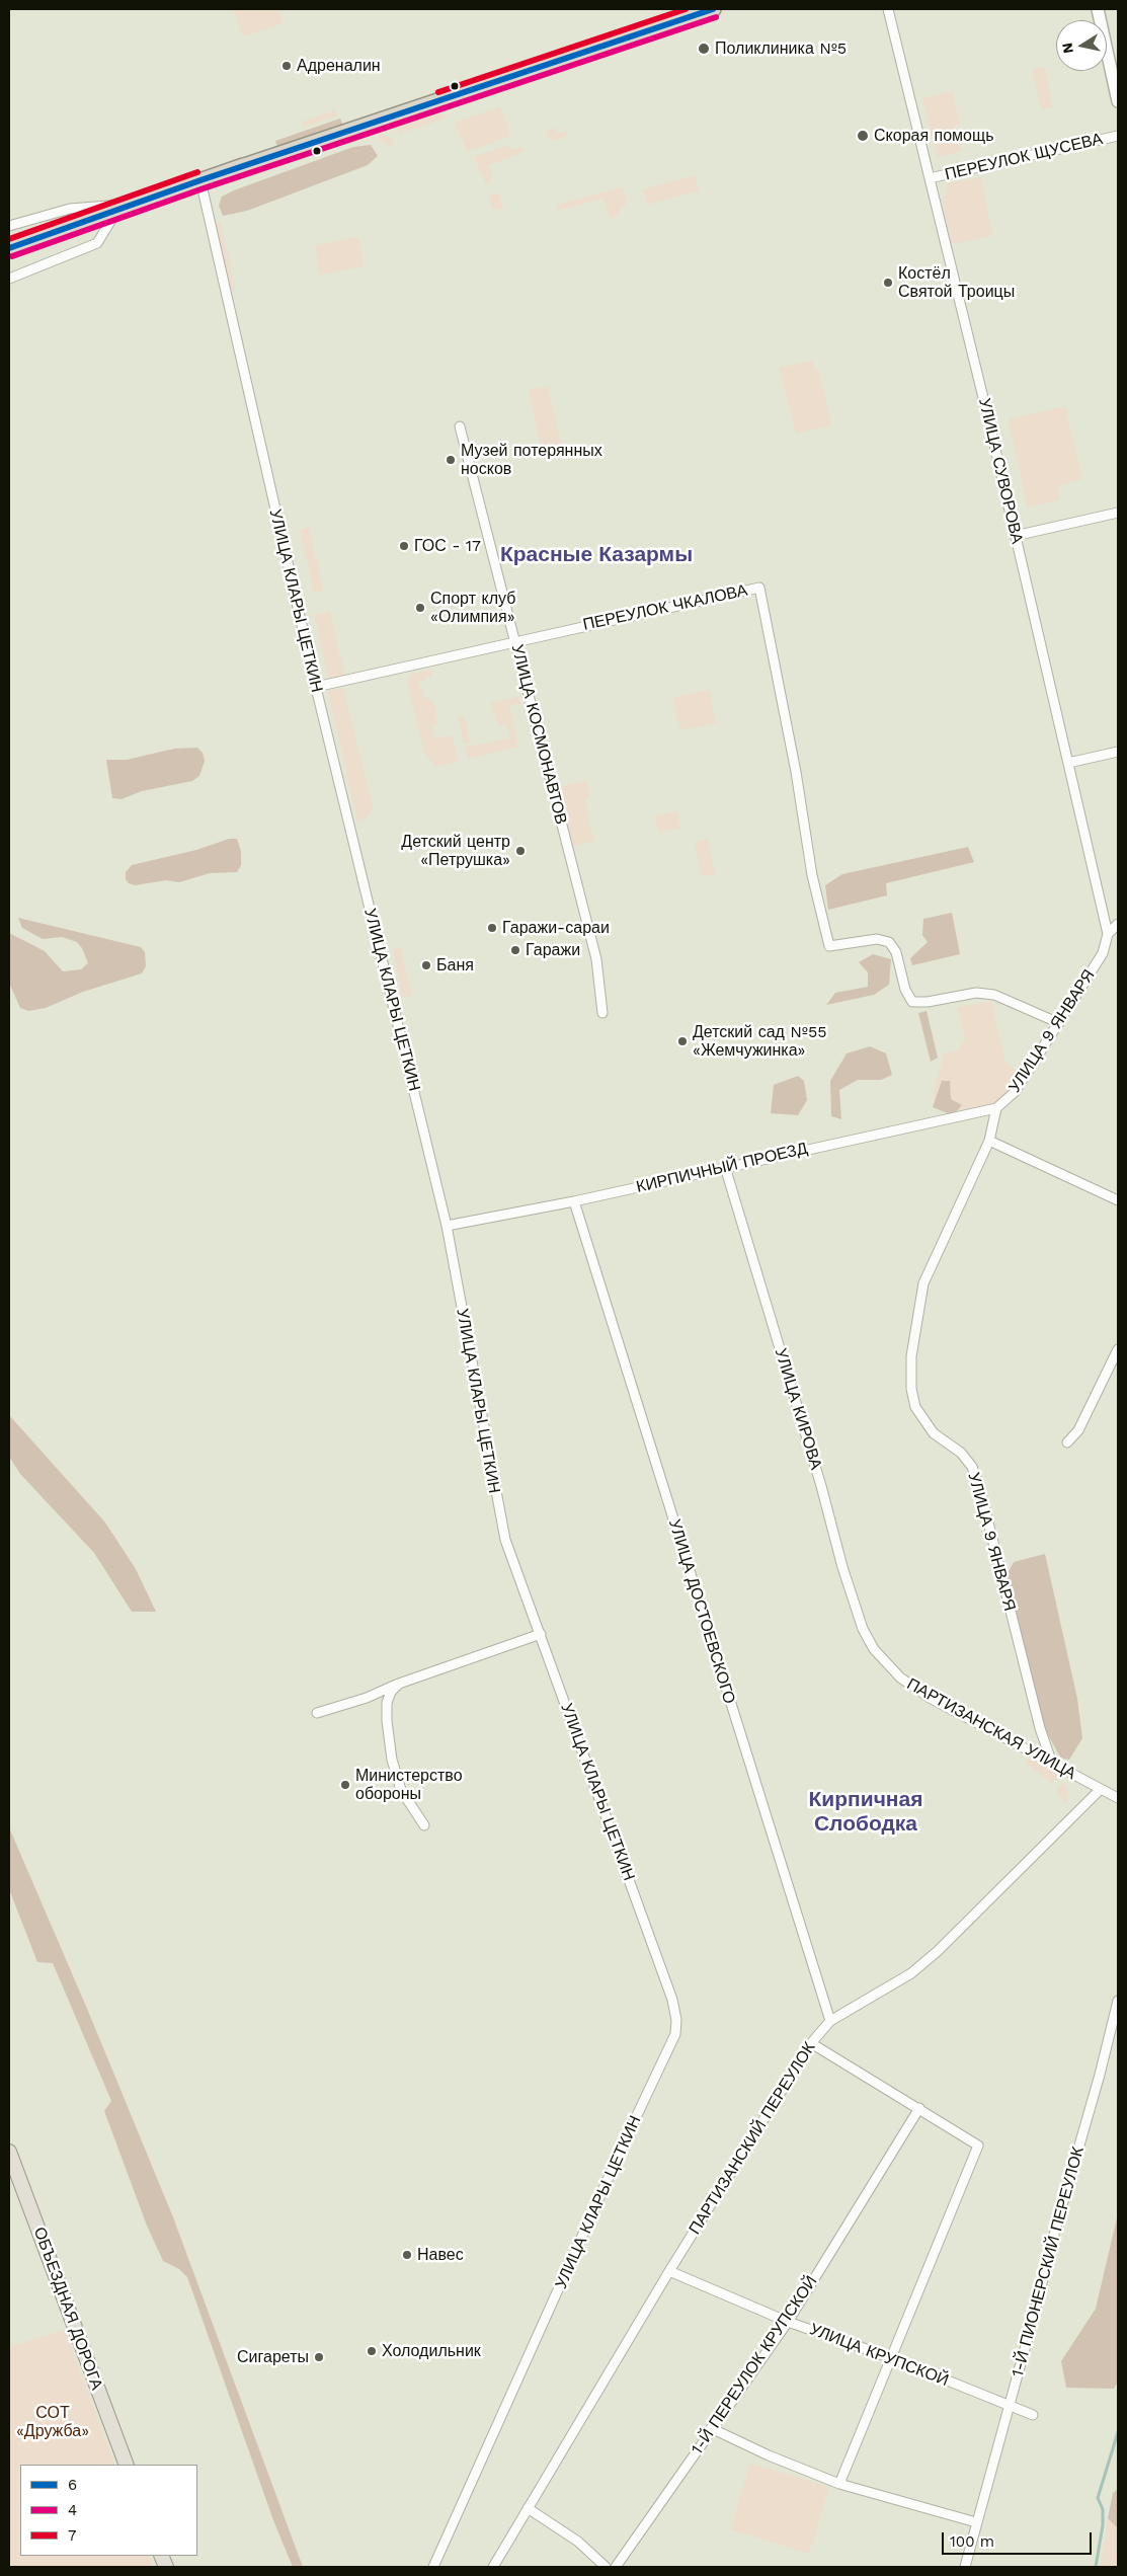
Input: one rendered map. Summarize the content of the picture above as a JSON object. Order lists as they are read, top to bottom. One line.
{"streets":{"main road":["ОБЪЕЗДНАЯ ДОРОГА"],"street":["ПЕРЕУЛОК ЩУСЕВА","УЛИЦА СУВОРОВА","УЛИЦА КЛАРЫ ЦЕТКИН","ПЕРЕУЛОК ЧКАЛОВА","УЛИЦА КОСМОНАВТОВ","УЛИЦА 9 ЯНВАРЯ","КИРПИЧНЫЙ ПРОЕЗД","УЛИЦА КИРОВА","УЛИЦА ДОСТОЕВСКОГО","ПАРТИЗАНСКАЯ УЛИЦА","ПАРТИЗАНСКИЙ ПЕРЕУЛОК","1-Й ПИОНЕРСКИЙ ПЕРЕУЛОК","УЛИЦА КРУПСКОЙ","1-Й ПЕРЕУЛОК КРУПСКОЙ"]},"crossings":[["ПЕРЕУЛОК ЩУСЕВА","УЛИЦА СУВОРОВА"],["УЛИЦА СУВОРОВА","УЛИЦА 9 ЯНВАРЯ"],["УЛИЦА КЛАРЫ ЦЕТКИН","ПЕРЕУЛОК ЧКАЛОВА"],["УЛИЦА КЛАРЫ ЦЕТКИН","КИРПИЧНЫЙ ПРОЕЗД"],["ПЕРЕУЛОК ЧКАЛОВА","УЛИЦА КОСМОНАВТОВ"],["ПЕРЕУЛОК ЧКАЛОВА","УЛИЦА 9 ЯНВАРЯ"],["УЛИЦА 9 ЯНВАРЯ","КИРПИЧНЫЙ ПРОЕЗД"],["УЛИЦА 9 ЯНВАРЯ","ПАРТИЗАНСКАЯ УЛИЦА"],["КИРПИЧНЫЙ ПРОЕЗД","УЛИЦА КИРОВА"],["КИРПИЧНЫЙ ПРОЕЗД","УЛИЦА ДОСТОЕВСКОГО"],["УЛИЦА КИРОВА","ПАРТИЗАНСКАЯ УЛИЦА"],["УЛИЦА ДОСТОЕВСКОГО","ПАРТИЗАНСКИЙ ПЕРЕУЛОК"],["ПАРТИЗАНСКАЯ УЛИЦА","ПАРТИЗАНСКИЙ ПЕРЕУЛОК"],["ПАРТИЗАНСКИЙ ПЕРЕУЛОК","УЛИЦА КРУПСКОЙ"],["1-Й ПИОНЕРСКИЙ ПЕРЕУЛОК","УЛИЦА КРУПСКОЙ"],["УЛИЦА КРУПСКОЙ","1-Й ПЕРЕУЛОК КРУПСКОЙ"]],"districts":["Красные Казармы","Кирпичная Слободка"],"parks":["СОТ «Дружба»"],"places":["Поликлиника №5","Адреналин","Скорая помощь","Костёл Святой Троицы","Музей потерянных носков","ГОС - 17","Спорт клуб «Олимпия»","Детский центр «Петрушка»","Гаражи-сараи","Гаражи","Баня","Детский сад №55 «Жемчужинка»","Министерство обороны","Навес","Холодильник","Сигареты"],"lines":["transit line 6","transit line 7","transit line 4"],"legend":["6","4","7"],"scale_bar":"100 m","north":"left"}
